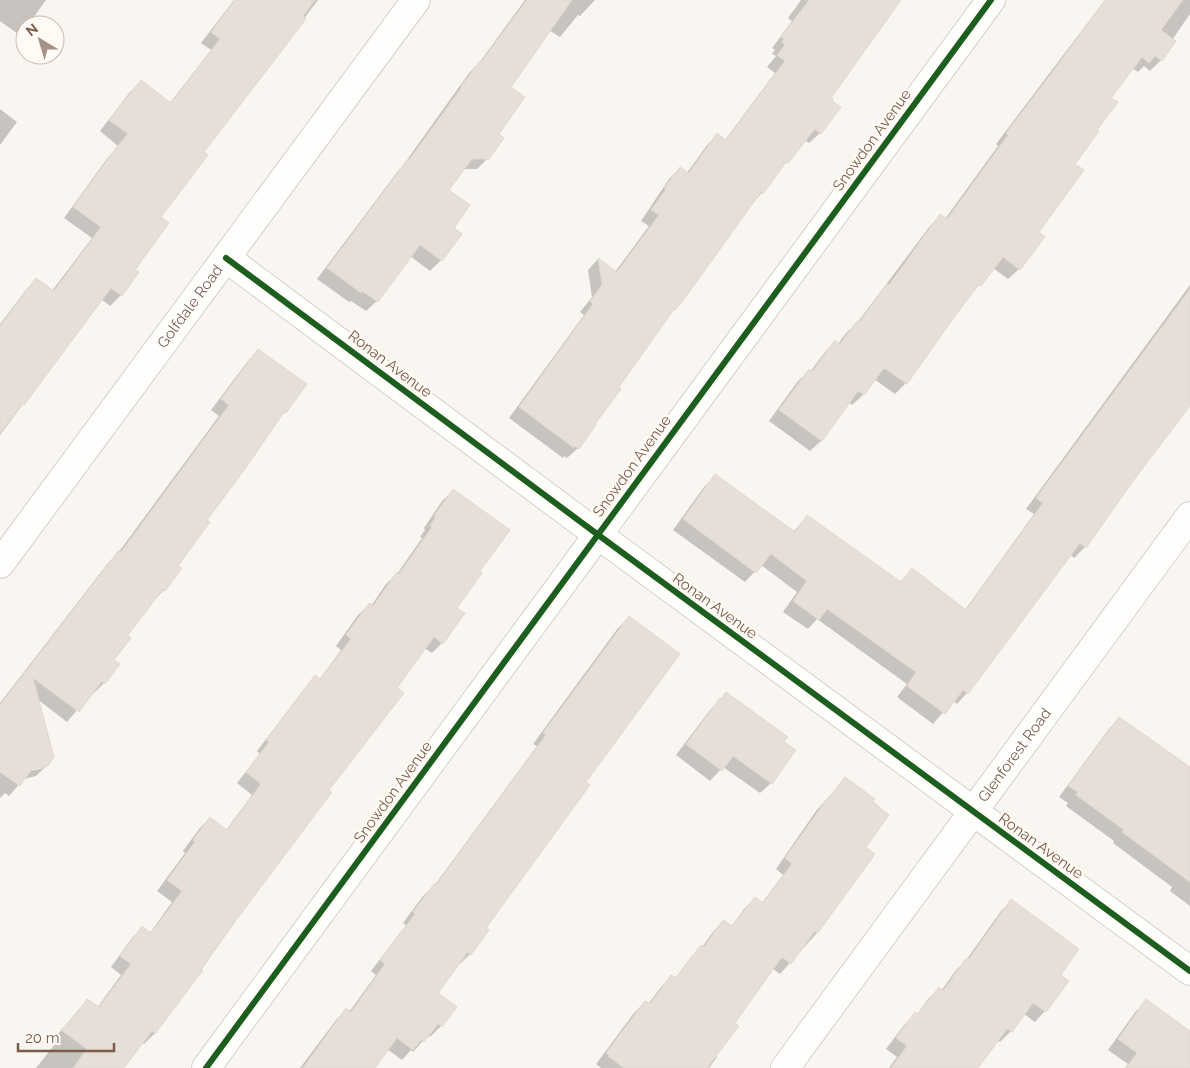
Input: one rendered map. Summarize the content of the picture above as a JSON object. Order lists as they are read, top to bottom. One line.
{"streets":{"street":["Snowdon Avenue","Golfdale Road","Ronan Avenue","Glenforest Road"]},"crossings":[["Snowdon Avenue","Ronan Avenue"],["Golfdale Road","Ronan Avenue"],["Ronan Avenue","Glenforest Road"]],"scale_bar":"20 m","north":"top left"}
